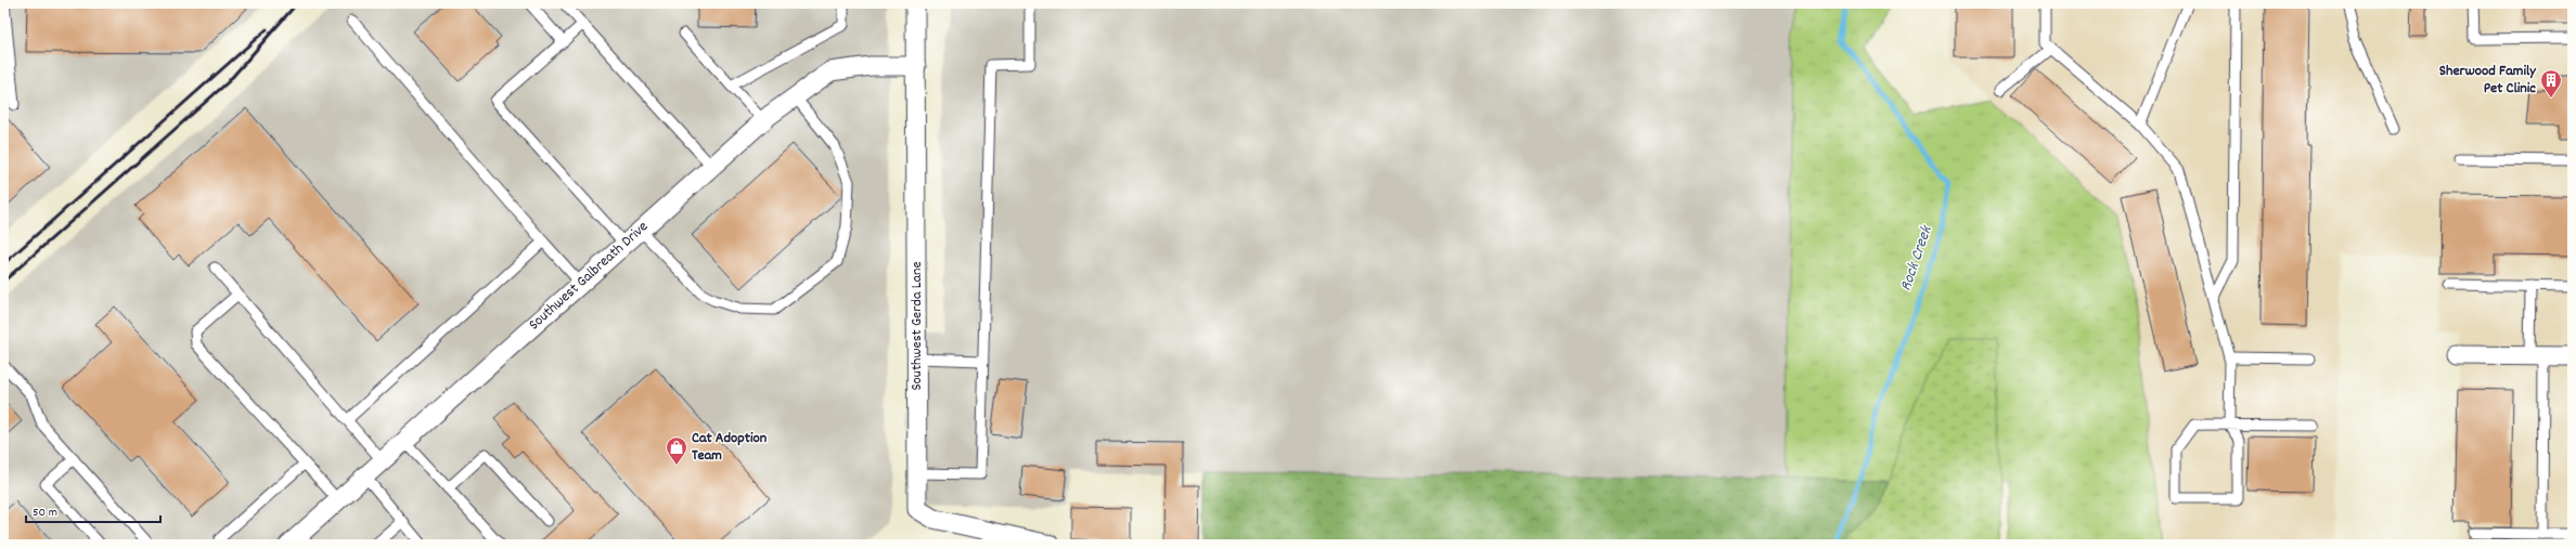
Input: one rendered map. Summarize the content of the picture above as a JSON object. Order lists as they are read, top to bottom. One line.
{"streets":{"street":["Southwest Galbreath Drive","Southwest Gerda Lane"]},"crossings":[["Southwest Galbreath Drive","Southwest Gerda Lane"]],"water":["Rock Creek"],"places":{"building":["Sherwood Family Pet Clinic"],"shop":["Cat Adoption Team"]},"scale_bar":"50 m"}
